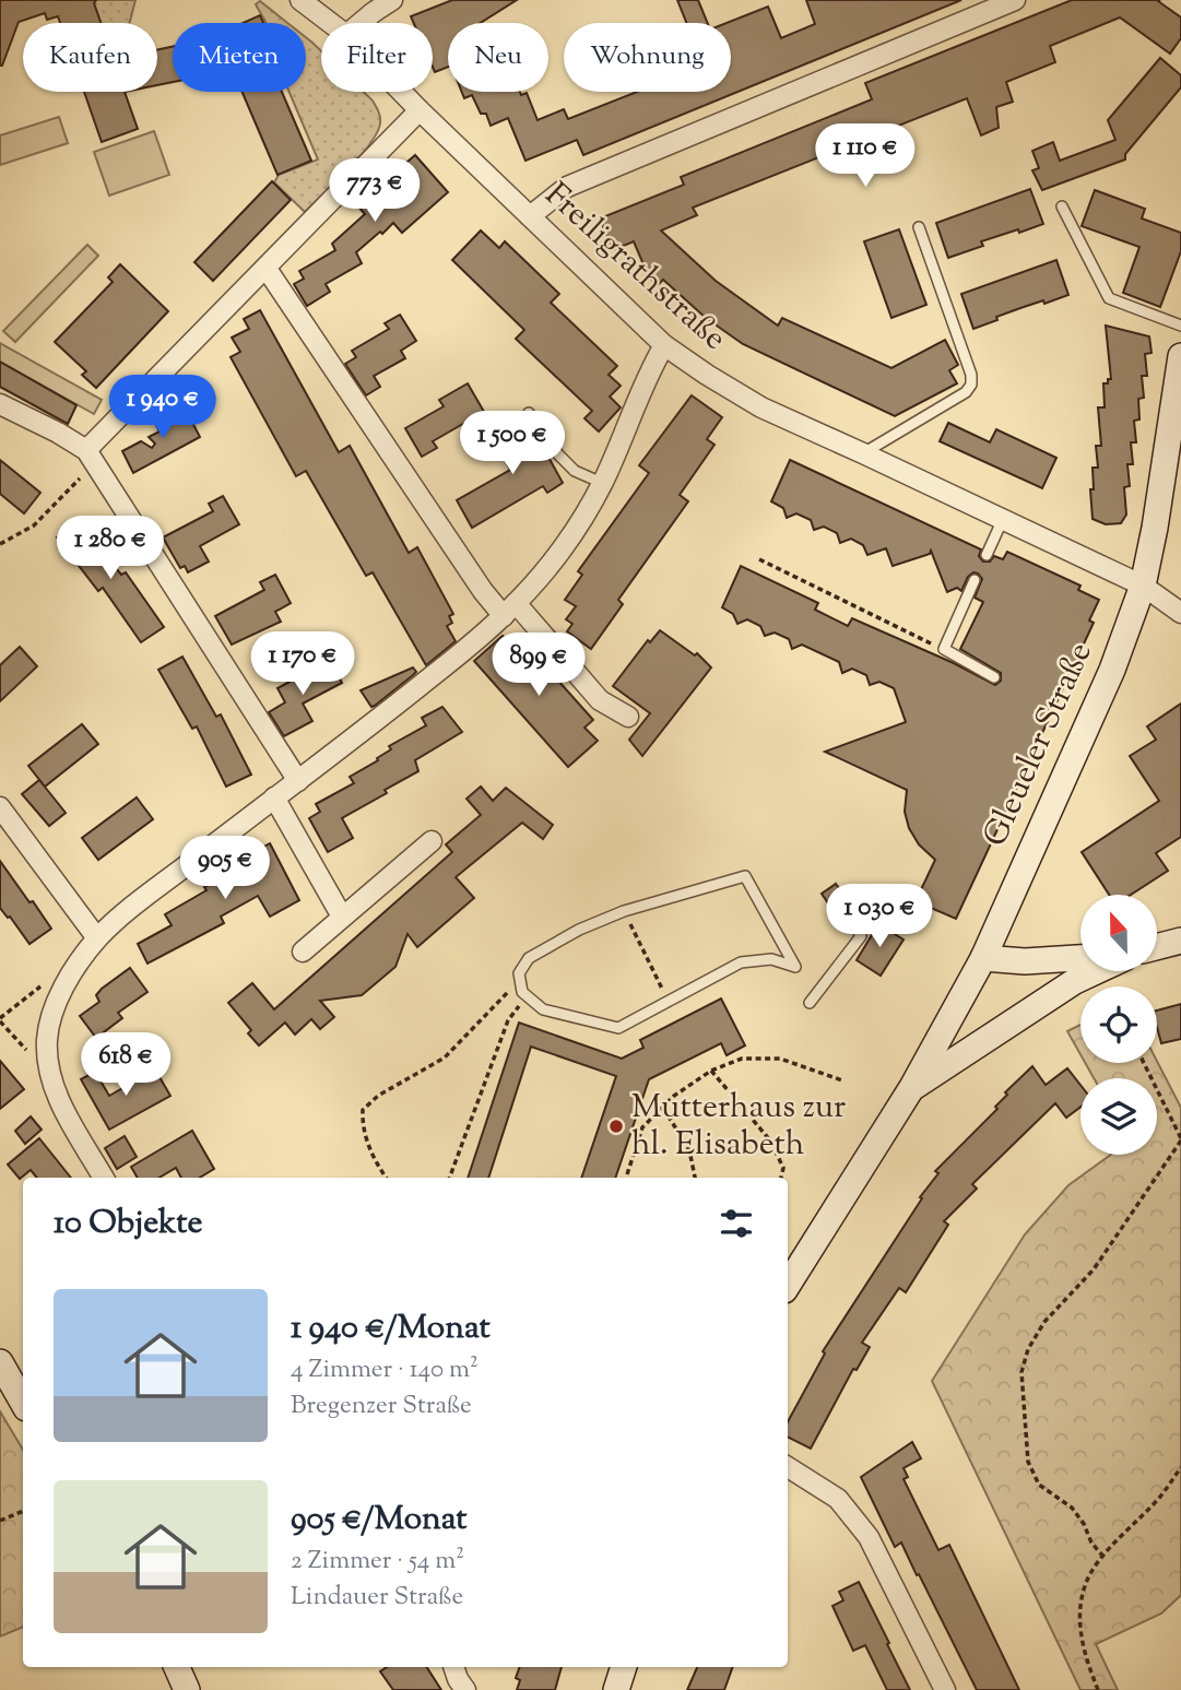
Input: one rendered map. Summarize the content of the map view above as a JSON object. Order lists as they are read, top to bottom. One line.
{"streets":{"main road":["Gleueler Straße"],"street":["Freiligrathstraße"]},"crossings":[["Freiligrathstraße","Gleueler Straße"]],"places":["Mutterhaus zur hl. Elisabeth"],"north":"top","page":{"chip":["Kaufen","Mieten","Filter","Neu","Wohnung"],"price":["1 110 €","773 €","1 940 €","1 500 €","1 280 €","1 170 €","899 €","905 €","1 030 €","618 €"],"heading":"10 Objekte","list":[{"name":"1 940 €/Monat","note":"4 Zimmer · 140 m² · Bregenzer Straße"},{"name":"905 €/Monat","note":"2 Zimmer · 54 m² · Lindauer Straße"}]}}
